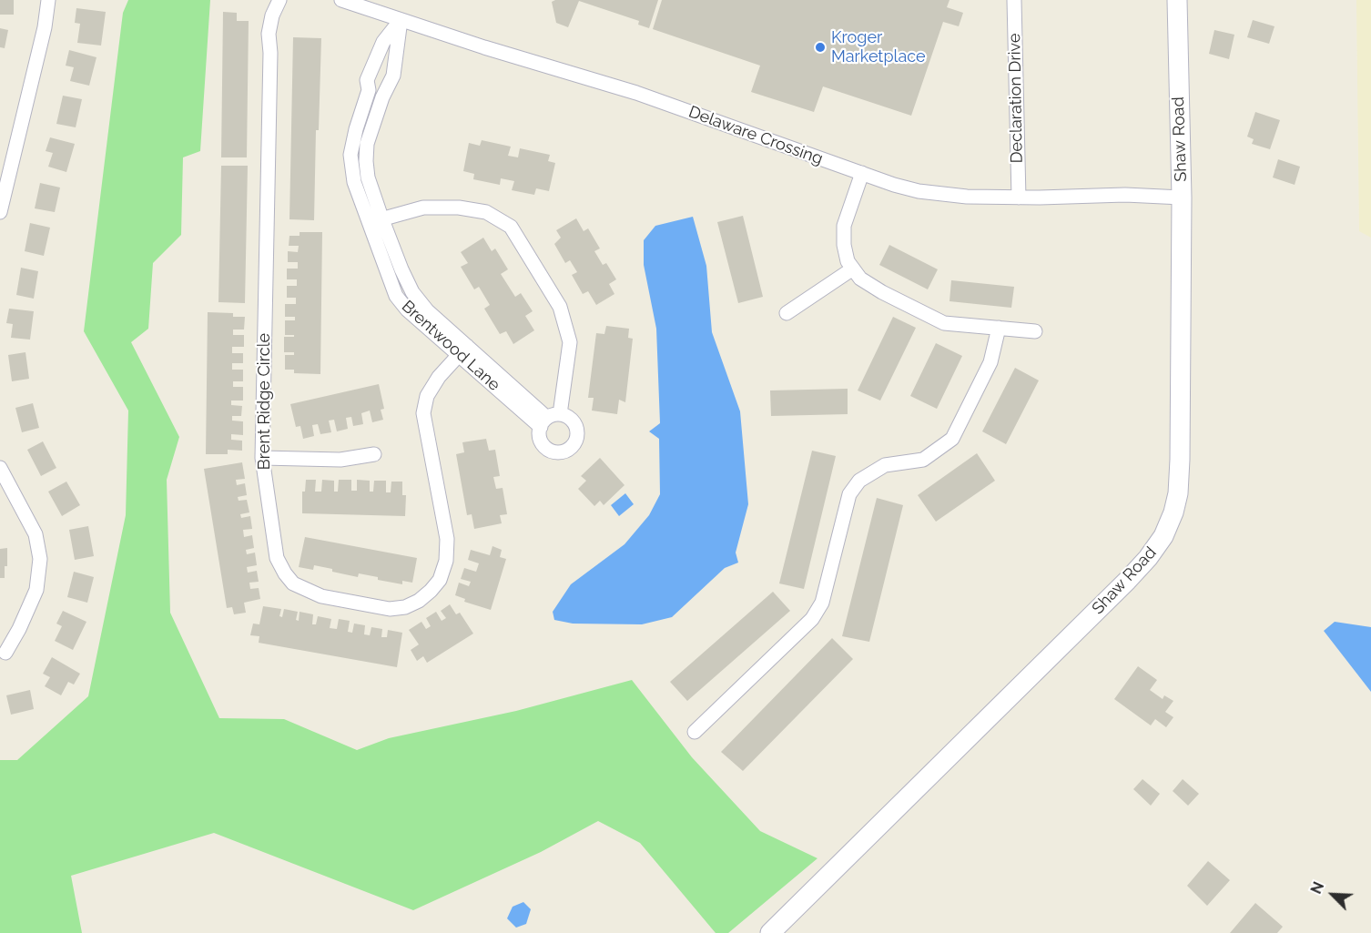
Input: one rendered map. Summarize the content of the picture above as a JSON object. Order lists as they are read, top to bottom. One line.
{"streets":{"main road":["Shaw Road"],"street":["Declaration Drive","Delaware Crossing","Brentwood Lane","Brent Ridge Circle"]},"crossings":[["Declaration Drive","Delaware Crossing"],["Delaware Crossing","Shaw Road"],["Delaware Crossing","Brentwood Lane"],["Brentwood Lane","Brent Ridge Circle"]],"places":["Kroger Marketplace"],"north":"top left"}
